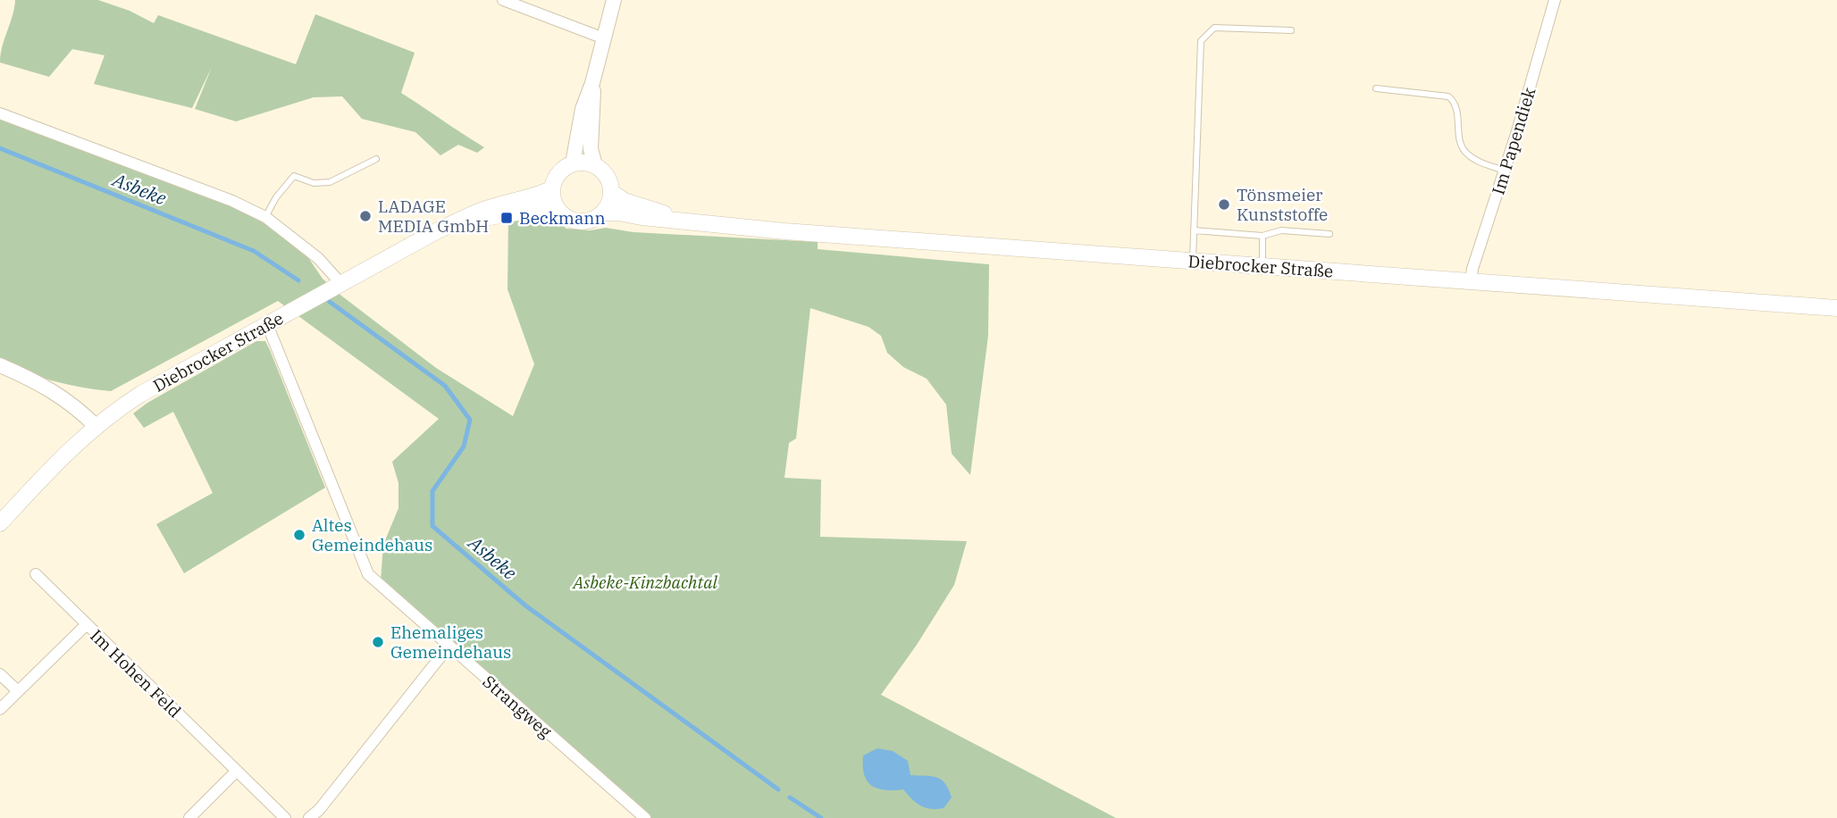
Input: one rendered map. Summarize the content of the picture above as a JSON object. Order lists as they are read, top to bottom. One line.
{"streets":{"main road":["Diebrocker Straße"],"street":["Im Papendiek","Im Hohen Feld","Strangweg"]},"crossings":[["Im Papendiek","Diebrocker Straße"],["Diebrocker Straße","Strangweg"]],"water":["Asbeke"],"parks":["Asbeke-Kinzbachtal"],"places":{"other":["Tönsmeier Kunststoffe","LADAGE MEDIA GmbH","Altes Gemeindehaus","Ehemaliges Gemeindehaus"],"transit":["Beckmann"]}}
